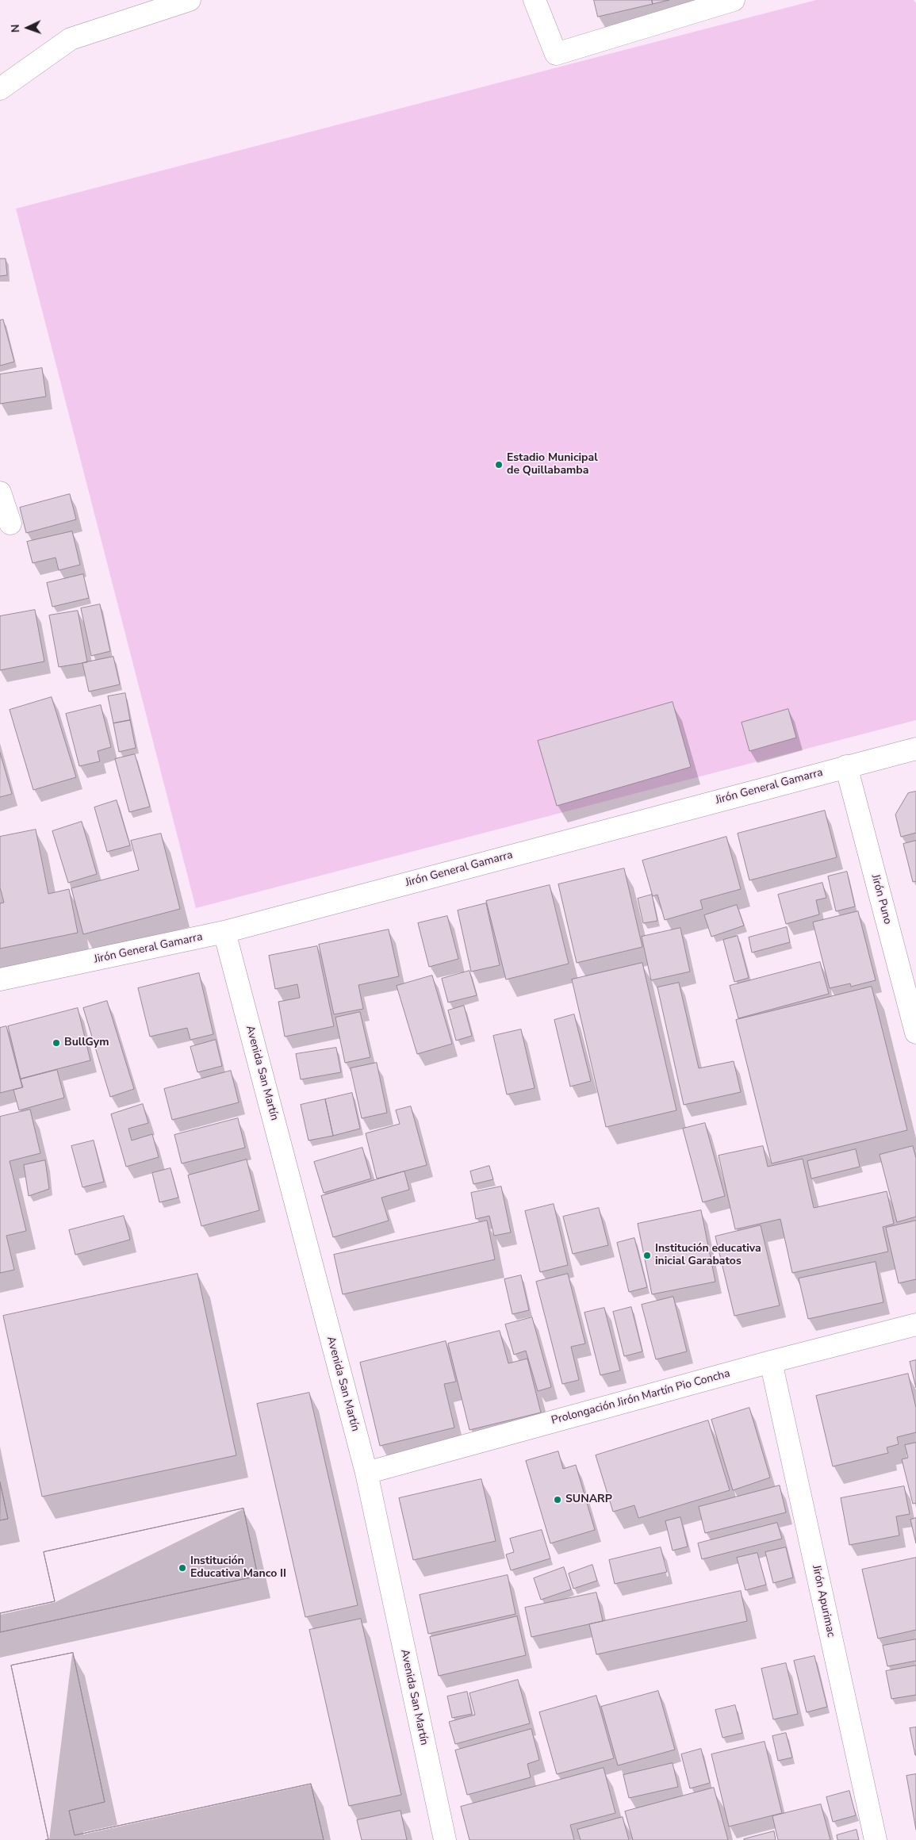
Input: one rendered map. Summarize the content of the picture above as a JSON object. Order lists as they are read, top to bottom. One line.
{"streets":{"street":["Jirón General Gamarra","Jirón Puno","Avenida San Martín","Prolongación Jirón Martín Pio Concha","Jirón Apurimac"]},"crossings":[["Jirón General Gamarra","Jirón Puno"],["Jirón General Gamarra","Avenida San Martín"],["Avenida San Martín","Prolongación Jirón Martín Pio Concha"],["Prolongación Jirón Martín Pio Concha","Jirón Apurimac"]],"places":["Estadio Municipal de Quillabamba","BullGym","Institución educativa inicial Garabatos","SUNARP","Institución Educativa Manco II"],"north":"left"}
